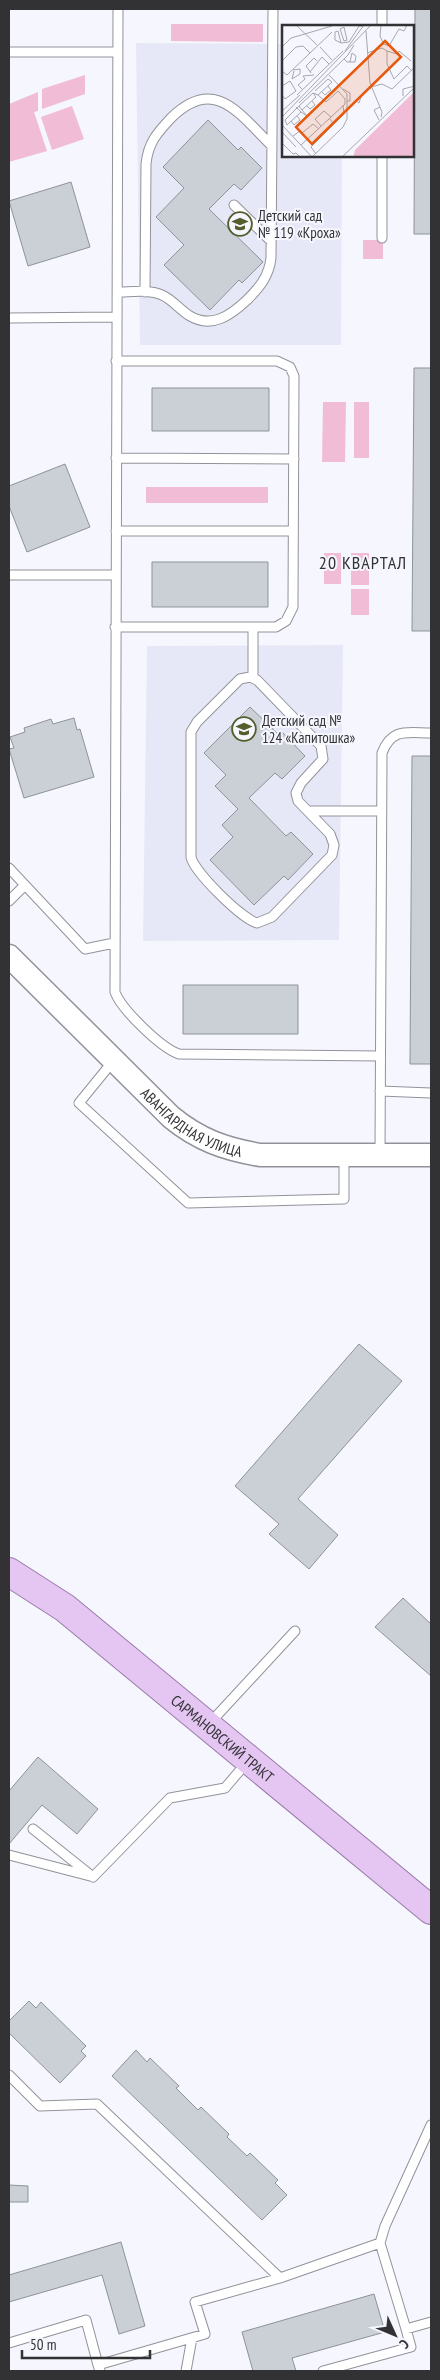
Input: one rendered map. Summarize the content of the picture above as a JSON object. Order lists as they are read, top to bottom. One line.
{"streets":{"main road":["САРМАНОВСКИЙ ТРАКТ"],"street":["АВАНГАРДНАЯ УЛИЦА"]},"districts":["20 КВАРТАЛ"],"places":{"school or university":["Детский сад № 119 «Кроха»","Детский сад № 124 «Капитошка»"]},"scale_bar":"50 m","north":"bottom right"}
